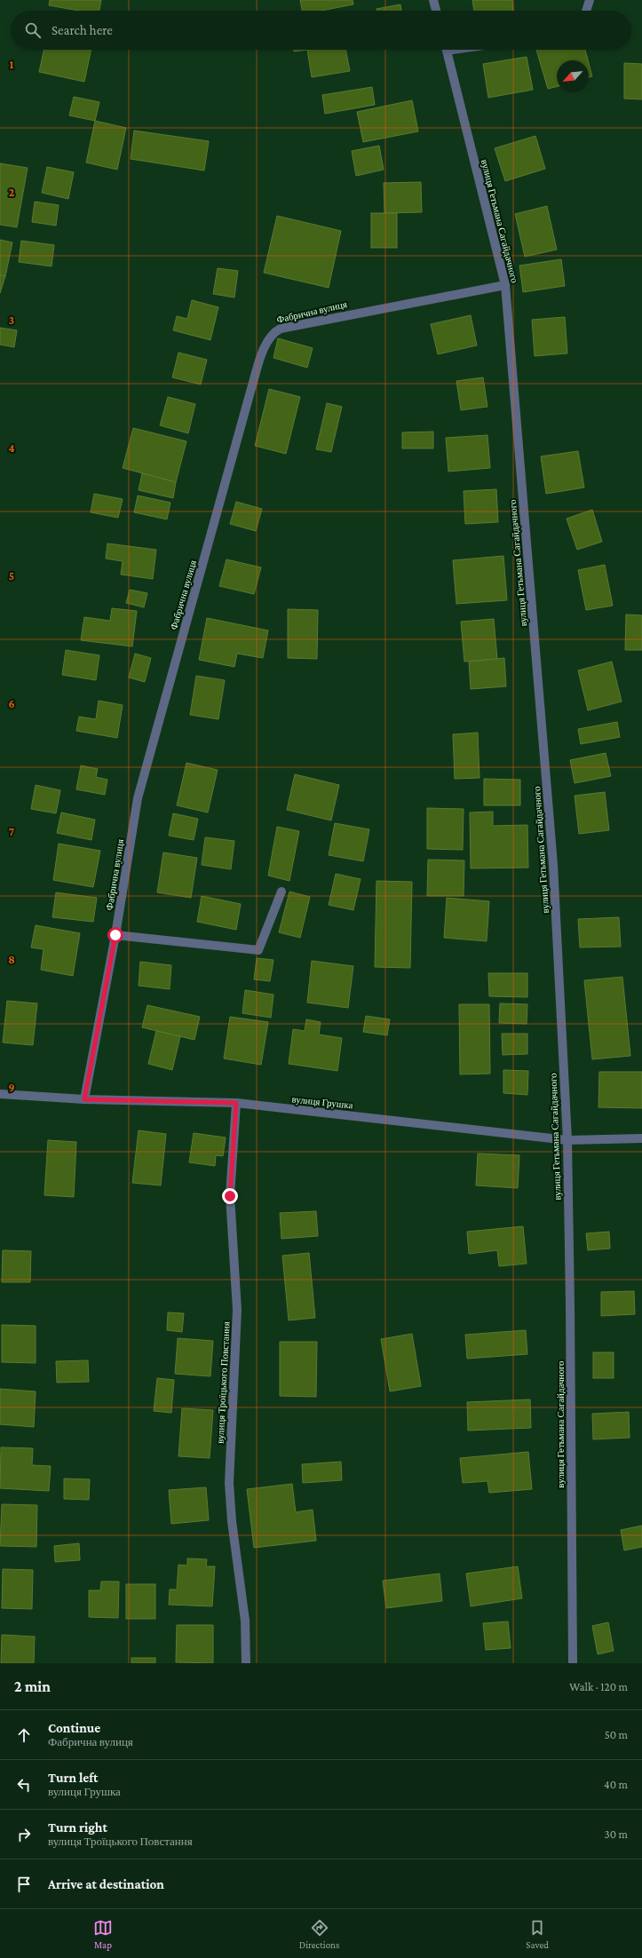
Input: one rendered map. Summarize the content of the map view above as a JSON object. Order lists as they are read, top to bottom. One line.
{"streets":{"street":["вулиця Гетьмана Сагайдачного","Фабрична вулиця","вулиця Грушка","вулиця Троїцького Повстання"]},"crossings":[["вулиця Гетьмана Сагайдачного","Фабрична вулиця"],["вулиця Гетьмана Сагайдачного","вулиця Грушка"],["Фабрична вулиця","вулиця Грушка"],["вулиця Грушка","вулиця Троїцького Повстання"]],"north":"bottom left","page":{"search":"Search here","heading":["2 min","Walk · 120 m"],"list":[["Continue","Фабрична вулиця","50 m"],["Turn left","вулиця Грушка","40 m"],["Turn right","вулиця Троїцького Повстання","30 m"],"Arrive at destination"],"nav":["Map","Directions","Saved"]},"grid":{"rows":["1","2","3","4","5","6","7","8","9"]}}
